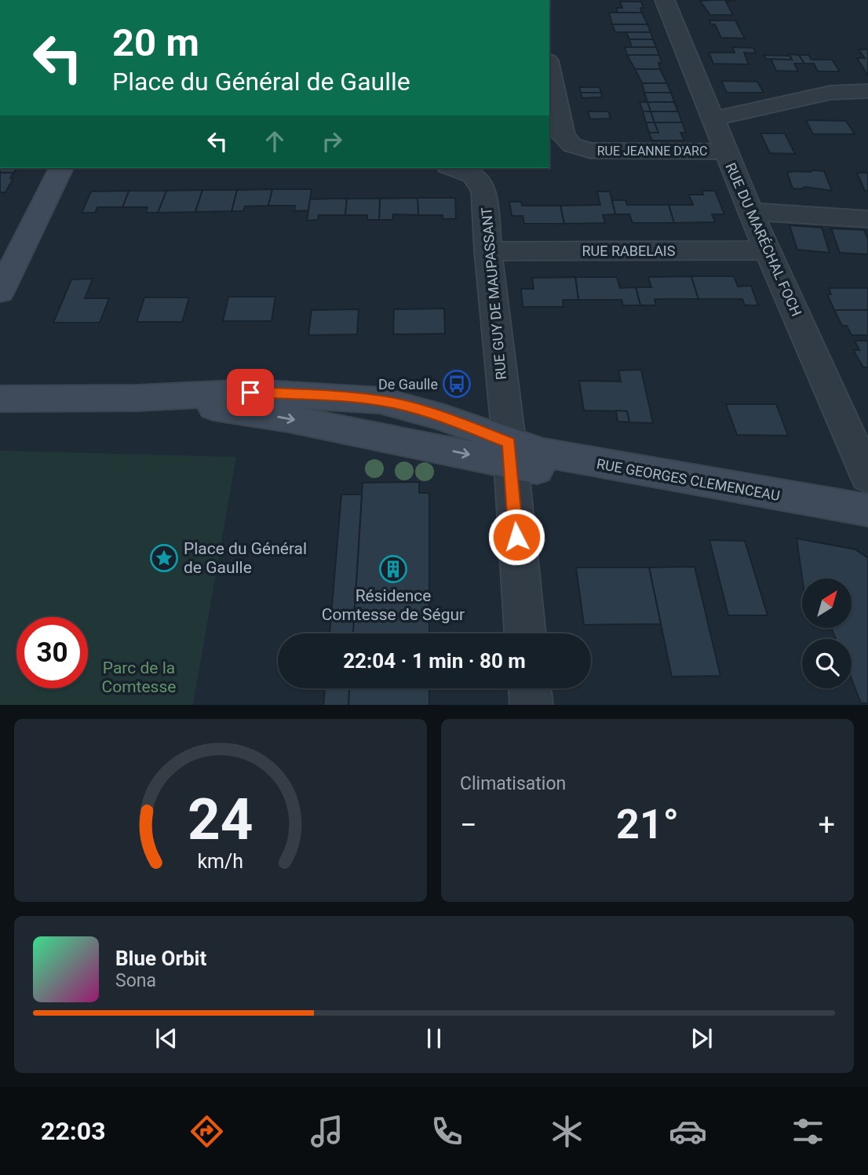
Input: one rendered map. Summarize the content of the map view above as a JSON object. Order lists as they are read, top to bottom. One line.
{"streets":{"street":["RUE JEANNE D'ARC","RUE DU MARÉCHAL FOCH","RUE RABELAIS","RUE GUY DE MAUPASSANT","RUE GEORGES CLEMENCEAU"]},"crossings":[["RUE JEANNE D'ARC","RUE DU MARÉCHAL FOCH"],["RUE DU MARÉCHAL FOCH","RUE RABELAIS"],["RUE RABELAIS","RUE GUY DE MAUPASSANT"],["RUE GUY DE MAUPASSANT","RUE GEORGES CLEMENCEAU"]],"parks":["Parc de la Comtesse"],"places":{"bus stop":["De Gaulle"],"place":["Place du Général de Gaulle"],"building":["Résidence Comtesse de Ségur"]},"north":"top right","page":{"turn":["20 m","Place du Général de Gaulle"],"limit":"30","trip":"22:04 · 1 min · 80 m","tile":"Climatisation","heat":["−","21°","+"],"song":["Blue Orbit","Sona"],"tabs":"22:03","gauge":["24","km/h"]}}
